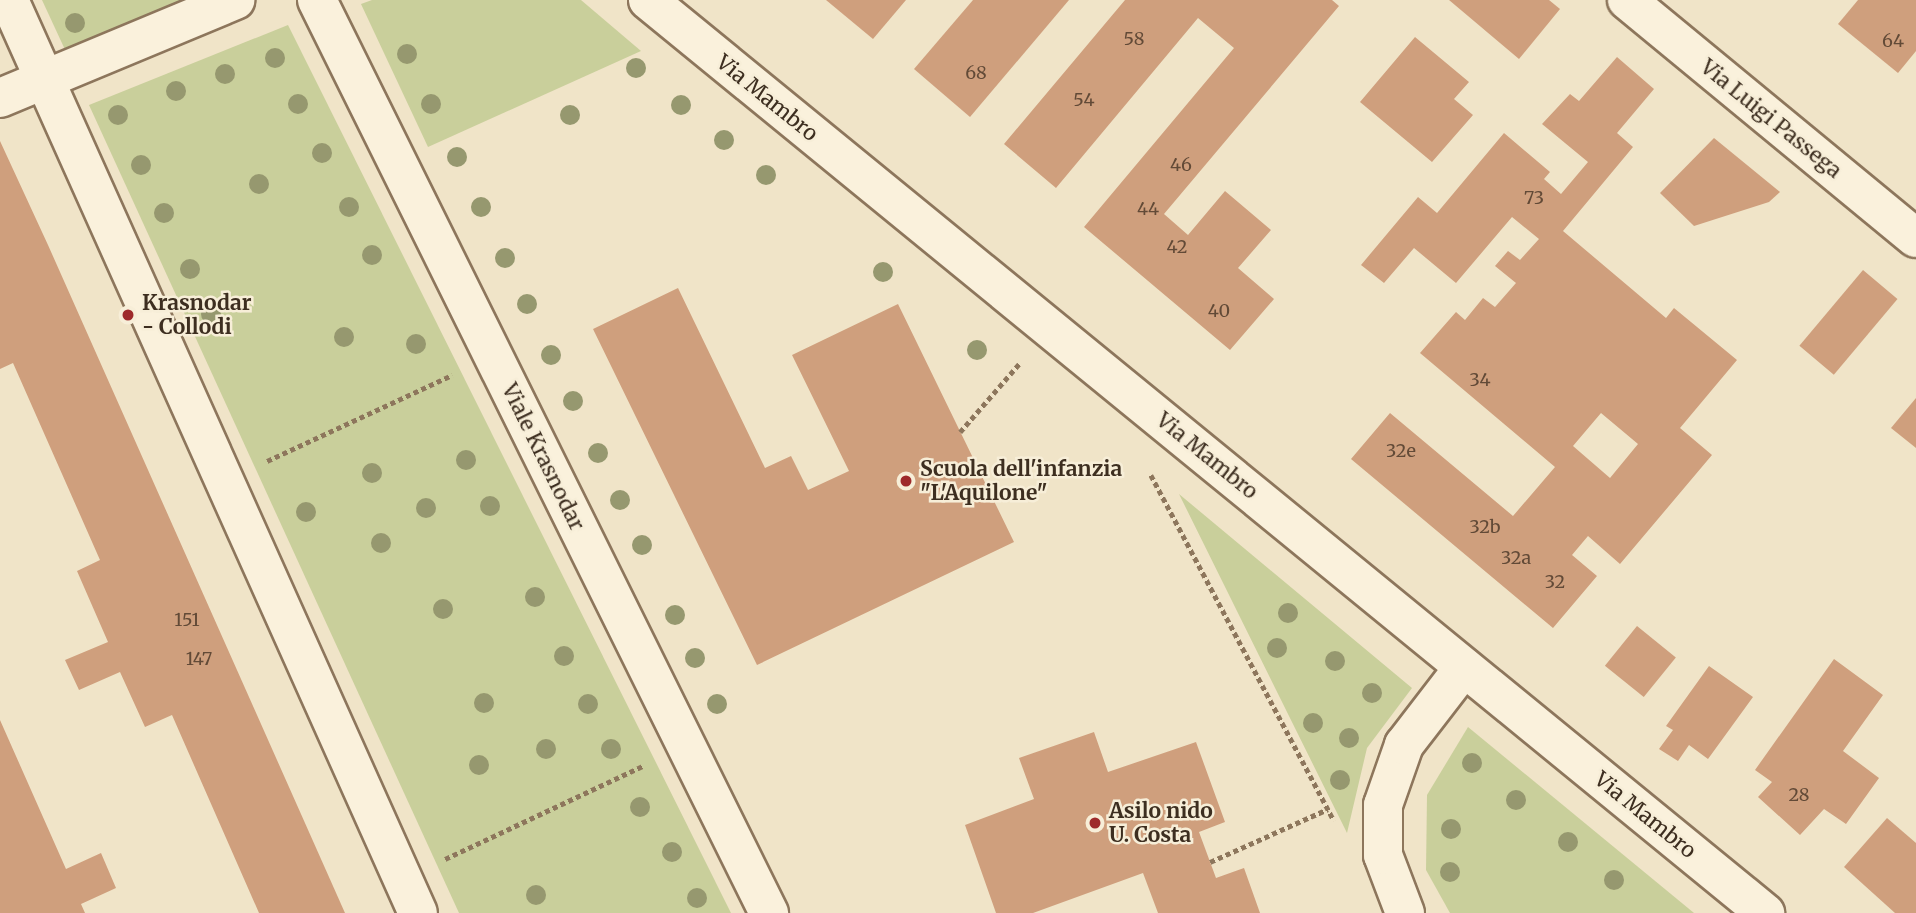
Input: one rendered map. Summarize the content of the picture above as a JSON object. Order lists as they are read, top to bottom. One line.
{"streets":{"street":["Via Mambro","Via Luigi Passega","Viale Krasnodar"]},"places":["Krasnodar - Collodi","Scuola dell'infanzia \"L'Aquilone\"","Asilo nido U. Costa"],"house_numbers":["58","64","68","54","46","73","44","42","40","34","32e","32b","32a","32","151","147","28"]}
